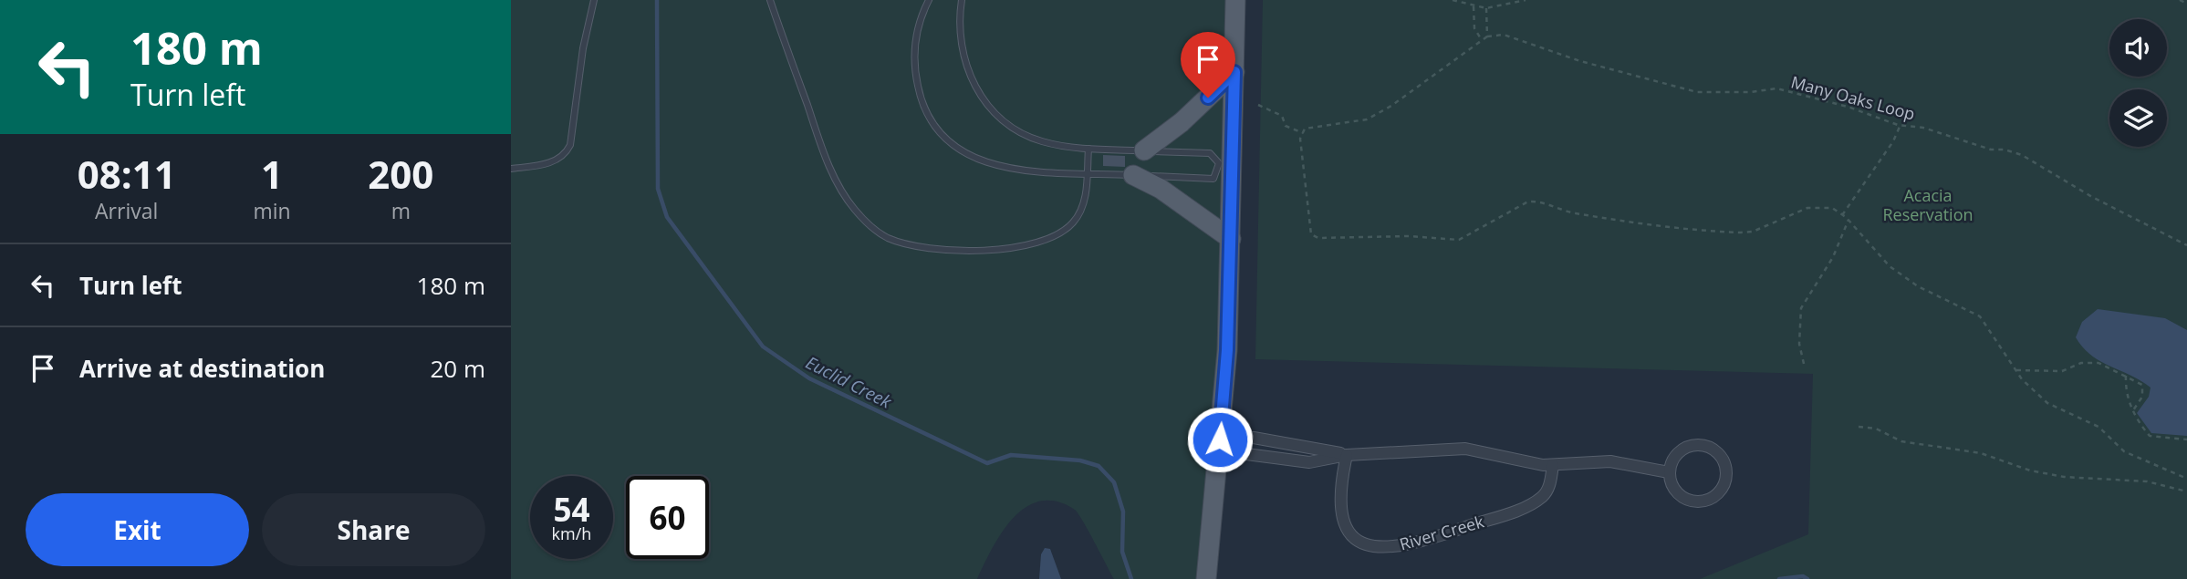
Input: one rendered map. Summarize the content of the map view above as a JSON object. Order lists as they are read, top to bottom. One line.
{"streets":{"street":["River Creek"],"path":["Many Oaks Loop"]},"water":["Euclid Creek"],"parks":["Acacia Reservation"],"page":{"turn":["180 m","Turn left"],"eta":["08:11","Arrival","1","min","200","m"],"list":[{"name":"Turn left","value":"180 m"},{"name":"Arrive at destination","value":"20 m"}],"speed":"54 km/h","limit":"60","buttons":["Exit","Share"]}}
